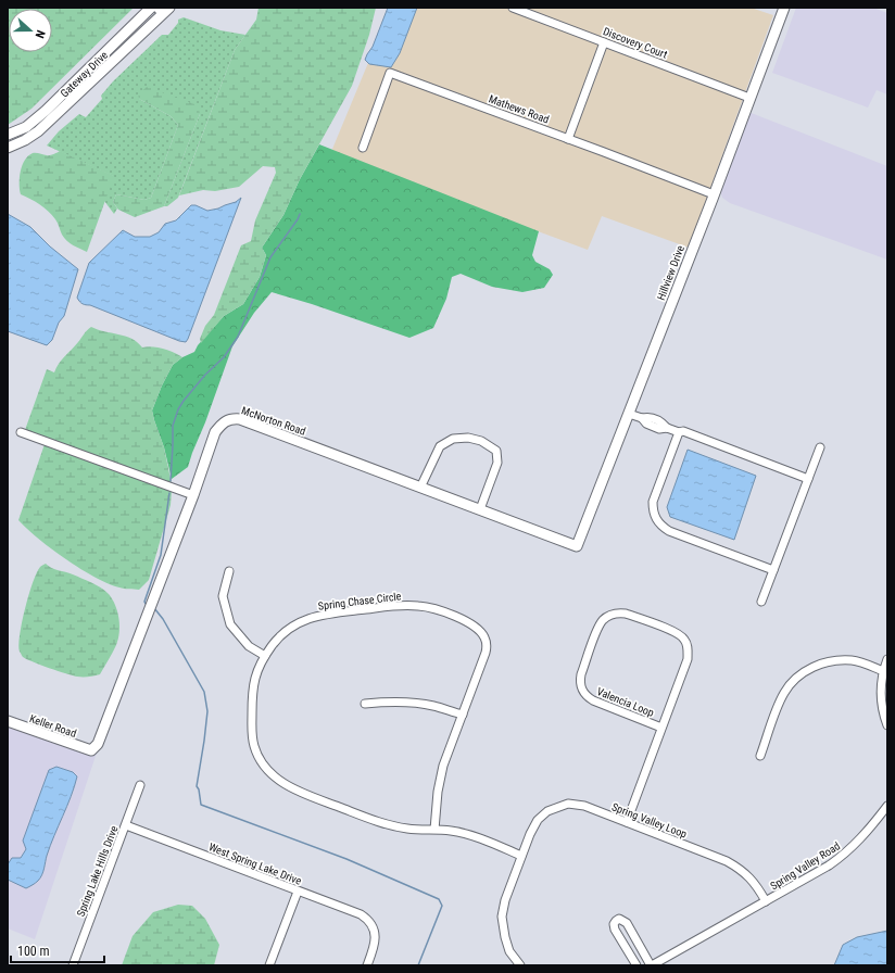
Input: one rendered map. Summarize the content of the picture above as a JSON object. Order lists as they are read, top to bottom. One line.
{"streets":{"street":["Discovery Court","Gateway Drive","Mathews Road","Hillview Drive","McNorton Road","Spring Chase Circle","Valencia Loop","Keller Road","Spring Valley Loop","West Spring Lake Drive","Spring Valley Road","Spring Lake Hills Drive"]},"crossings":[["Discovery Court","Hillview Drive"],["Mathews Road","Hillview Drive"],["Hillview Drive","McNorton Road"],["McNorton Road","Keller Road"],["Spring Chase Circle","Spring Valley Loop"],["Valencia Loop","Spring Valley Loop"],["Spring Valley Loop","Spring Valley Road"],["West Spring Lake Drive","Spring Lake Hills Drive"]],"scale_bar":"100 m","north":"right"}
